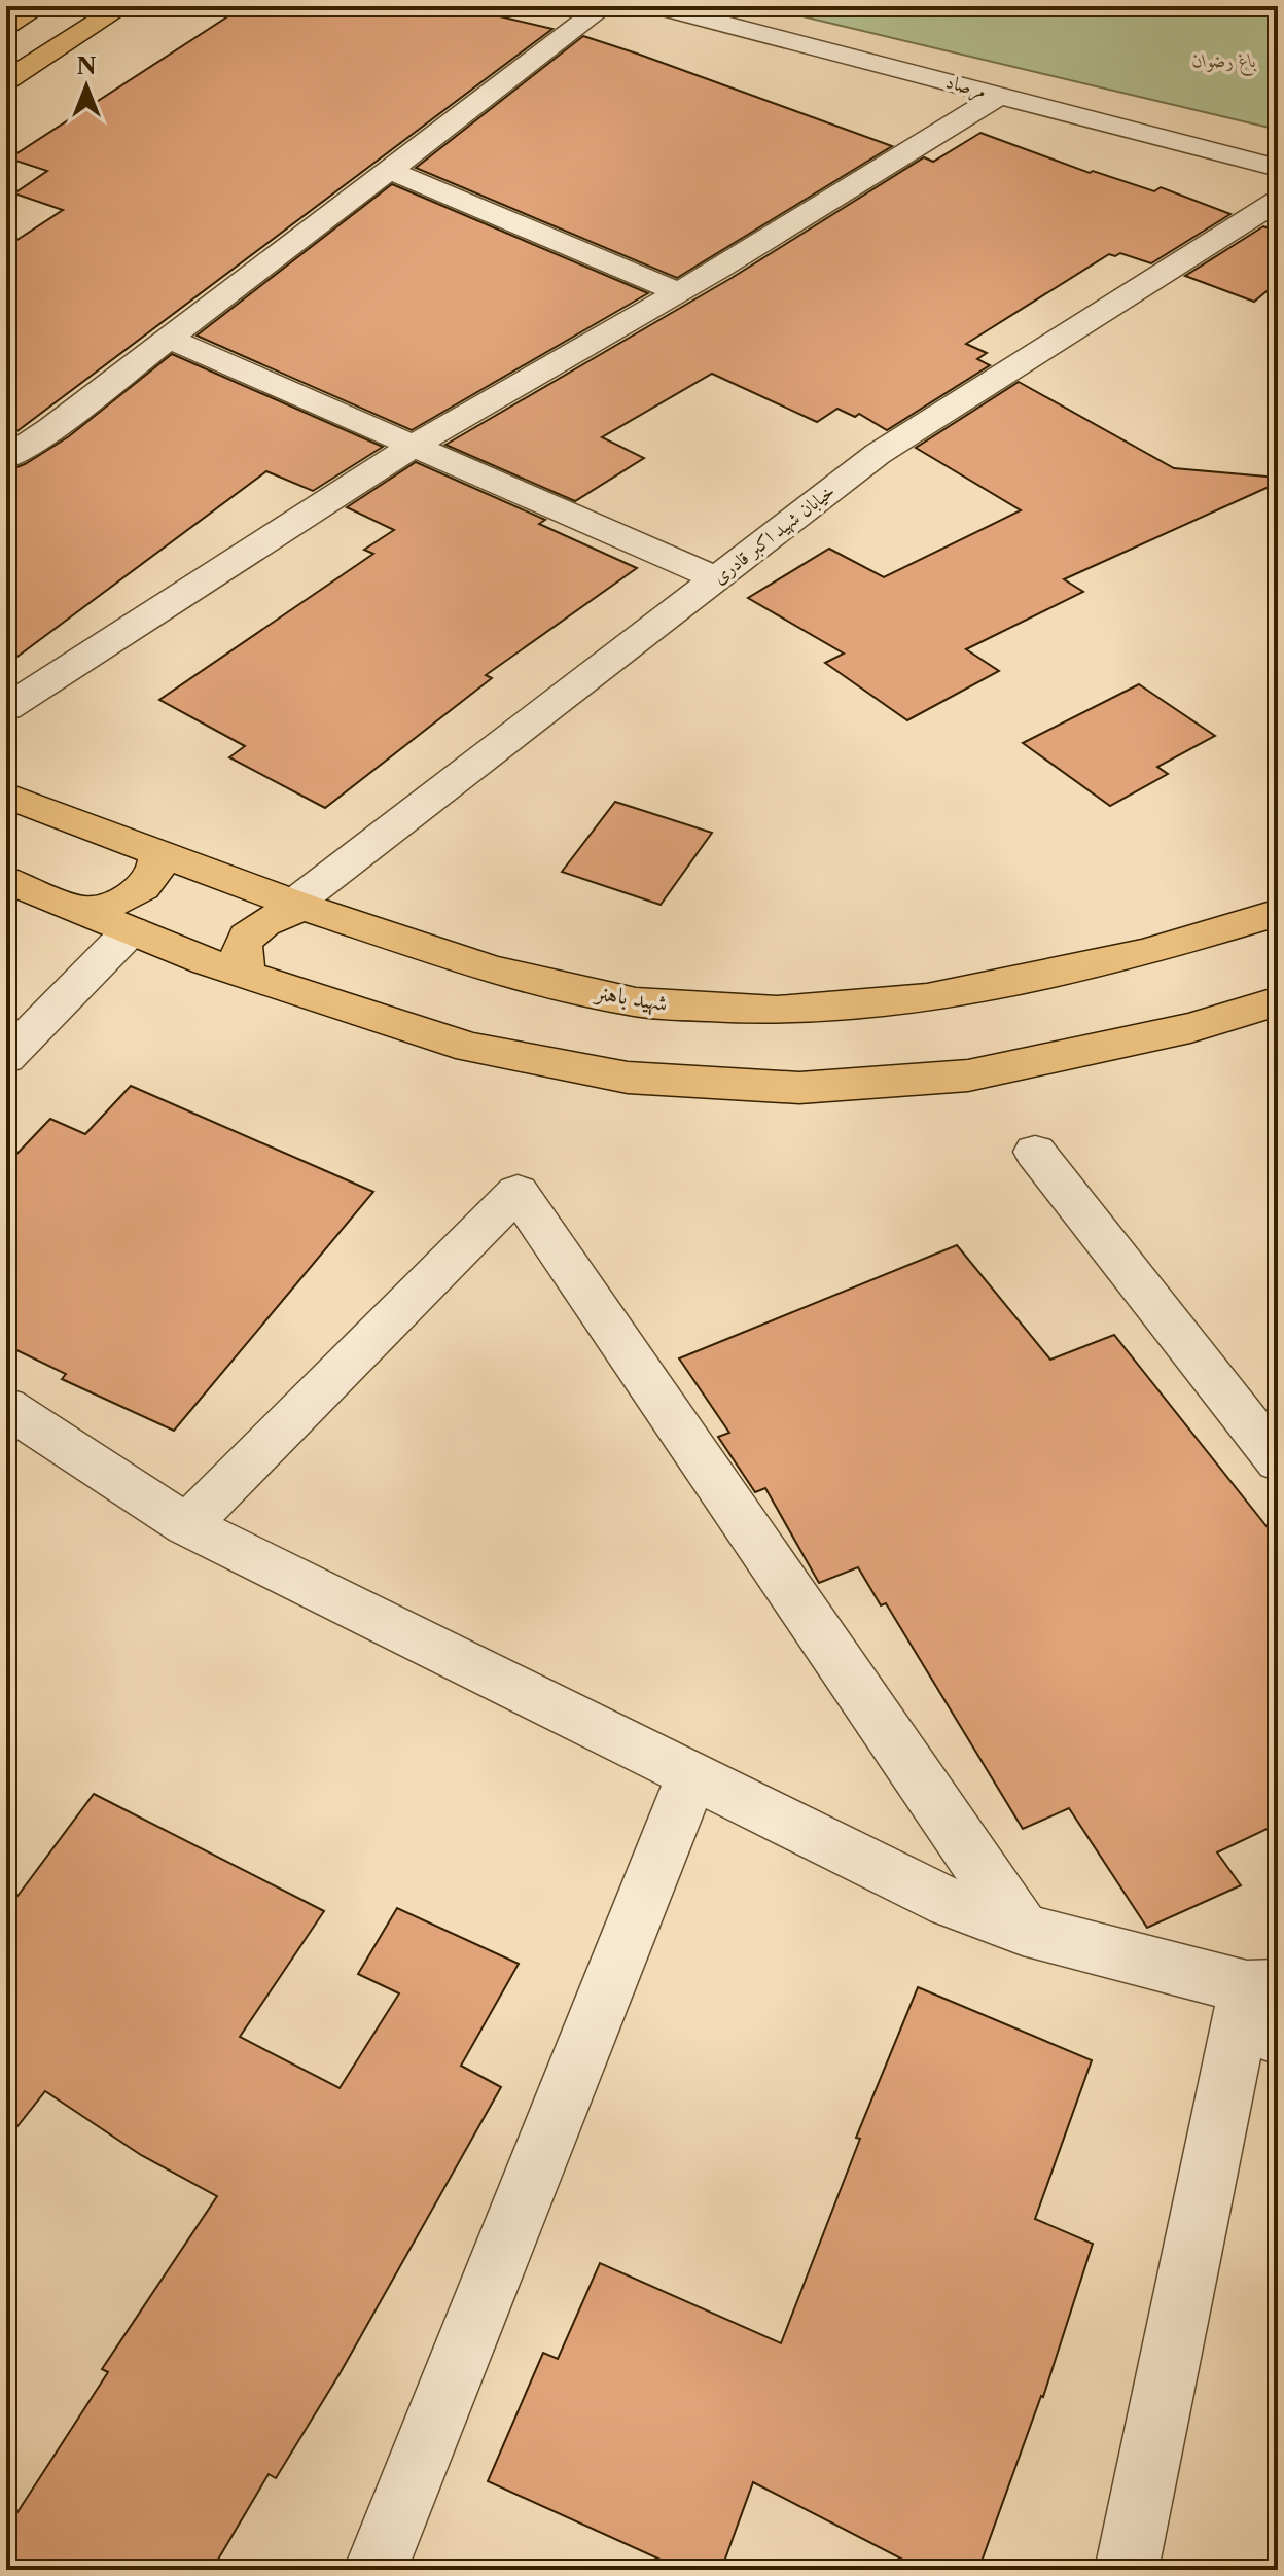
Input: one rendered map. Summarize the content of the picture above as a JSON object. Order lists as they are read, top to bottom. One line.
{"streets":{"main road":["شهید باهنر"],"street":["مرصاد","خیابان شهید اکبر قادری"]},"crossings":[["خیابان شهید اکبر قادری","شهید باهنر"]],"parks":["باغ رضوان"],"north":"top"}
